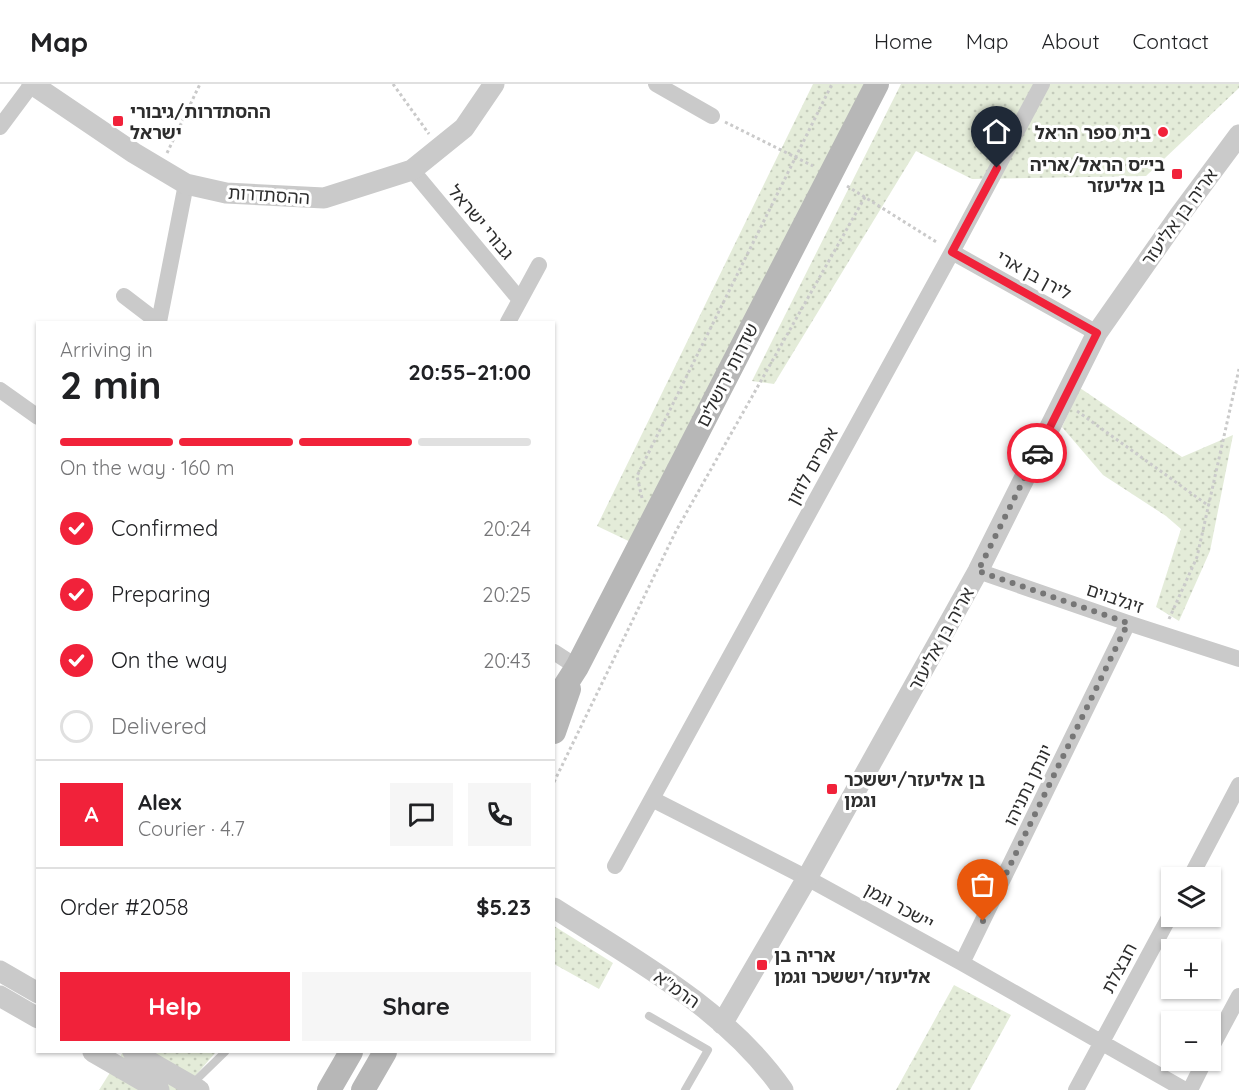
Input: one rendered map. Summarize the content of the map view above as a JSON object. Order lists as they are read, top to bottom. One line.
{"streets":{"main road":["שדרות ירושלים"],"street":["ההסתדרות","אריה בן אליעזר","גבורי ישראל","לירן בן ארי","אפרים לוזון","זיגלבוים","יונתן נתניהו","יישכר וגמן","חבצלת","הרמ\"א"]},"crossings":[["ההסתדרות","גבורי ישראל"],["אריה בן אליעזר","לירן בן ארי"],["אריה בן אליעזר","זיגלבוים"],["אריה בן אליעזר","יישכר וגמן"],["אריה בן אליעזר","הרמ\"א"],["לירן בן ארי","אפרים לוזון"],["אפרים לוזון","יישכר וגמן"],["זיגלבוים","יונתן נתניהו"],["יונתן נתניהו","יישכר וגמן"],["יישכר וגמן","חבצלת"]],"places":{"transit":["ההסתדרות/גיבורי ישראל","בי״ס הראל/אריה בן אליעזר","בן אליעזר/יששכר וגמן","אריה בן אליעזר/יששכר וגמן"],"other":["בית ספר הראל"]},"page":{"header":"Map","nav":["Home","Map","About","Contact"],"heading":["2 min","Arriving in","20:55–21:00"],"panel":["Alex","Courier · 4.7","Order #2058","$5.23"],"bar":"On the way · 160 m","list":[["Confirmed","20:24"],["Preparing","20:25"],["On the way","20:43"],"Delivered"],"round":"A","map_buttons":["+","−"],"buttons":["Help","Share"]}}
